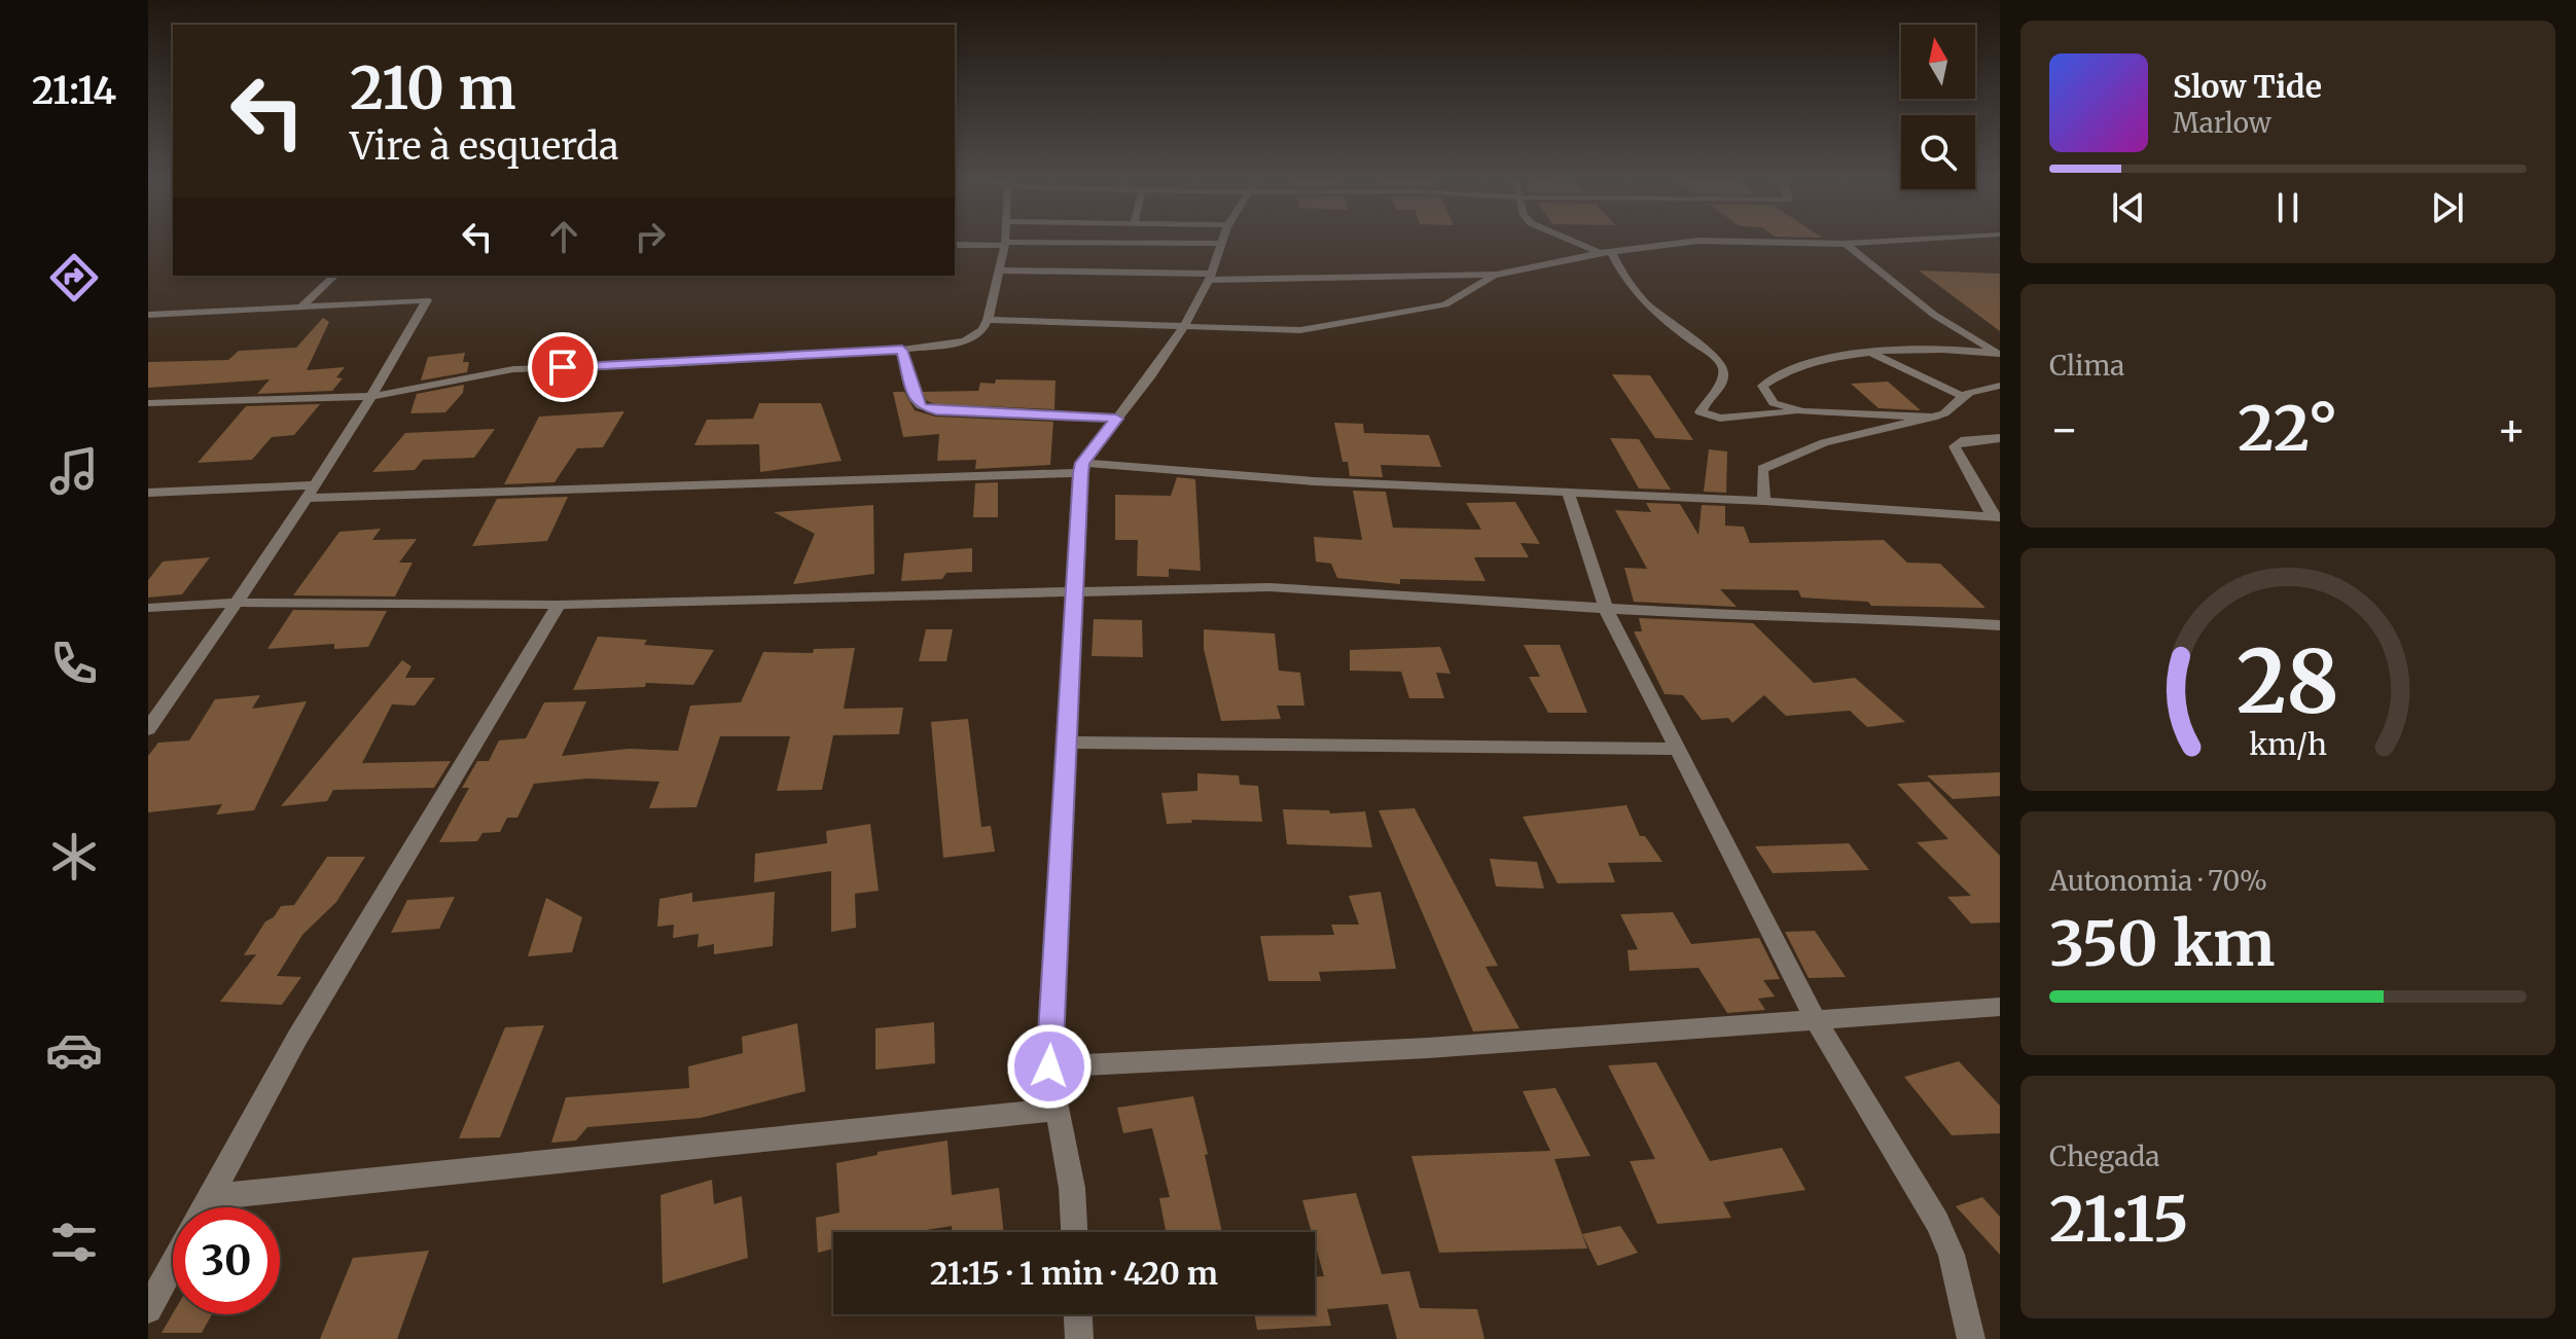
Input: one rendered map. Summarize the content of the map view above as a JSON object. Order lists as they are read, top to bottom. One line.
{"north":"top","page":{"tabs":"21:14","turn":["210 m","Vire à esquerda"],"song":["Slow Tide","Marlow"],"tile":["Clima",["Autonomia · 70%","350 km"],["Chegada","21:15"]],"heat":["−","22°","+"],"limit":"30","trip":"21:15 · 1 min · 420 m","gauge":["28","km/h"]}}
